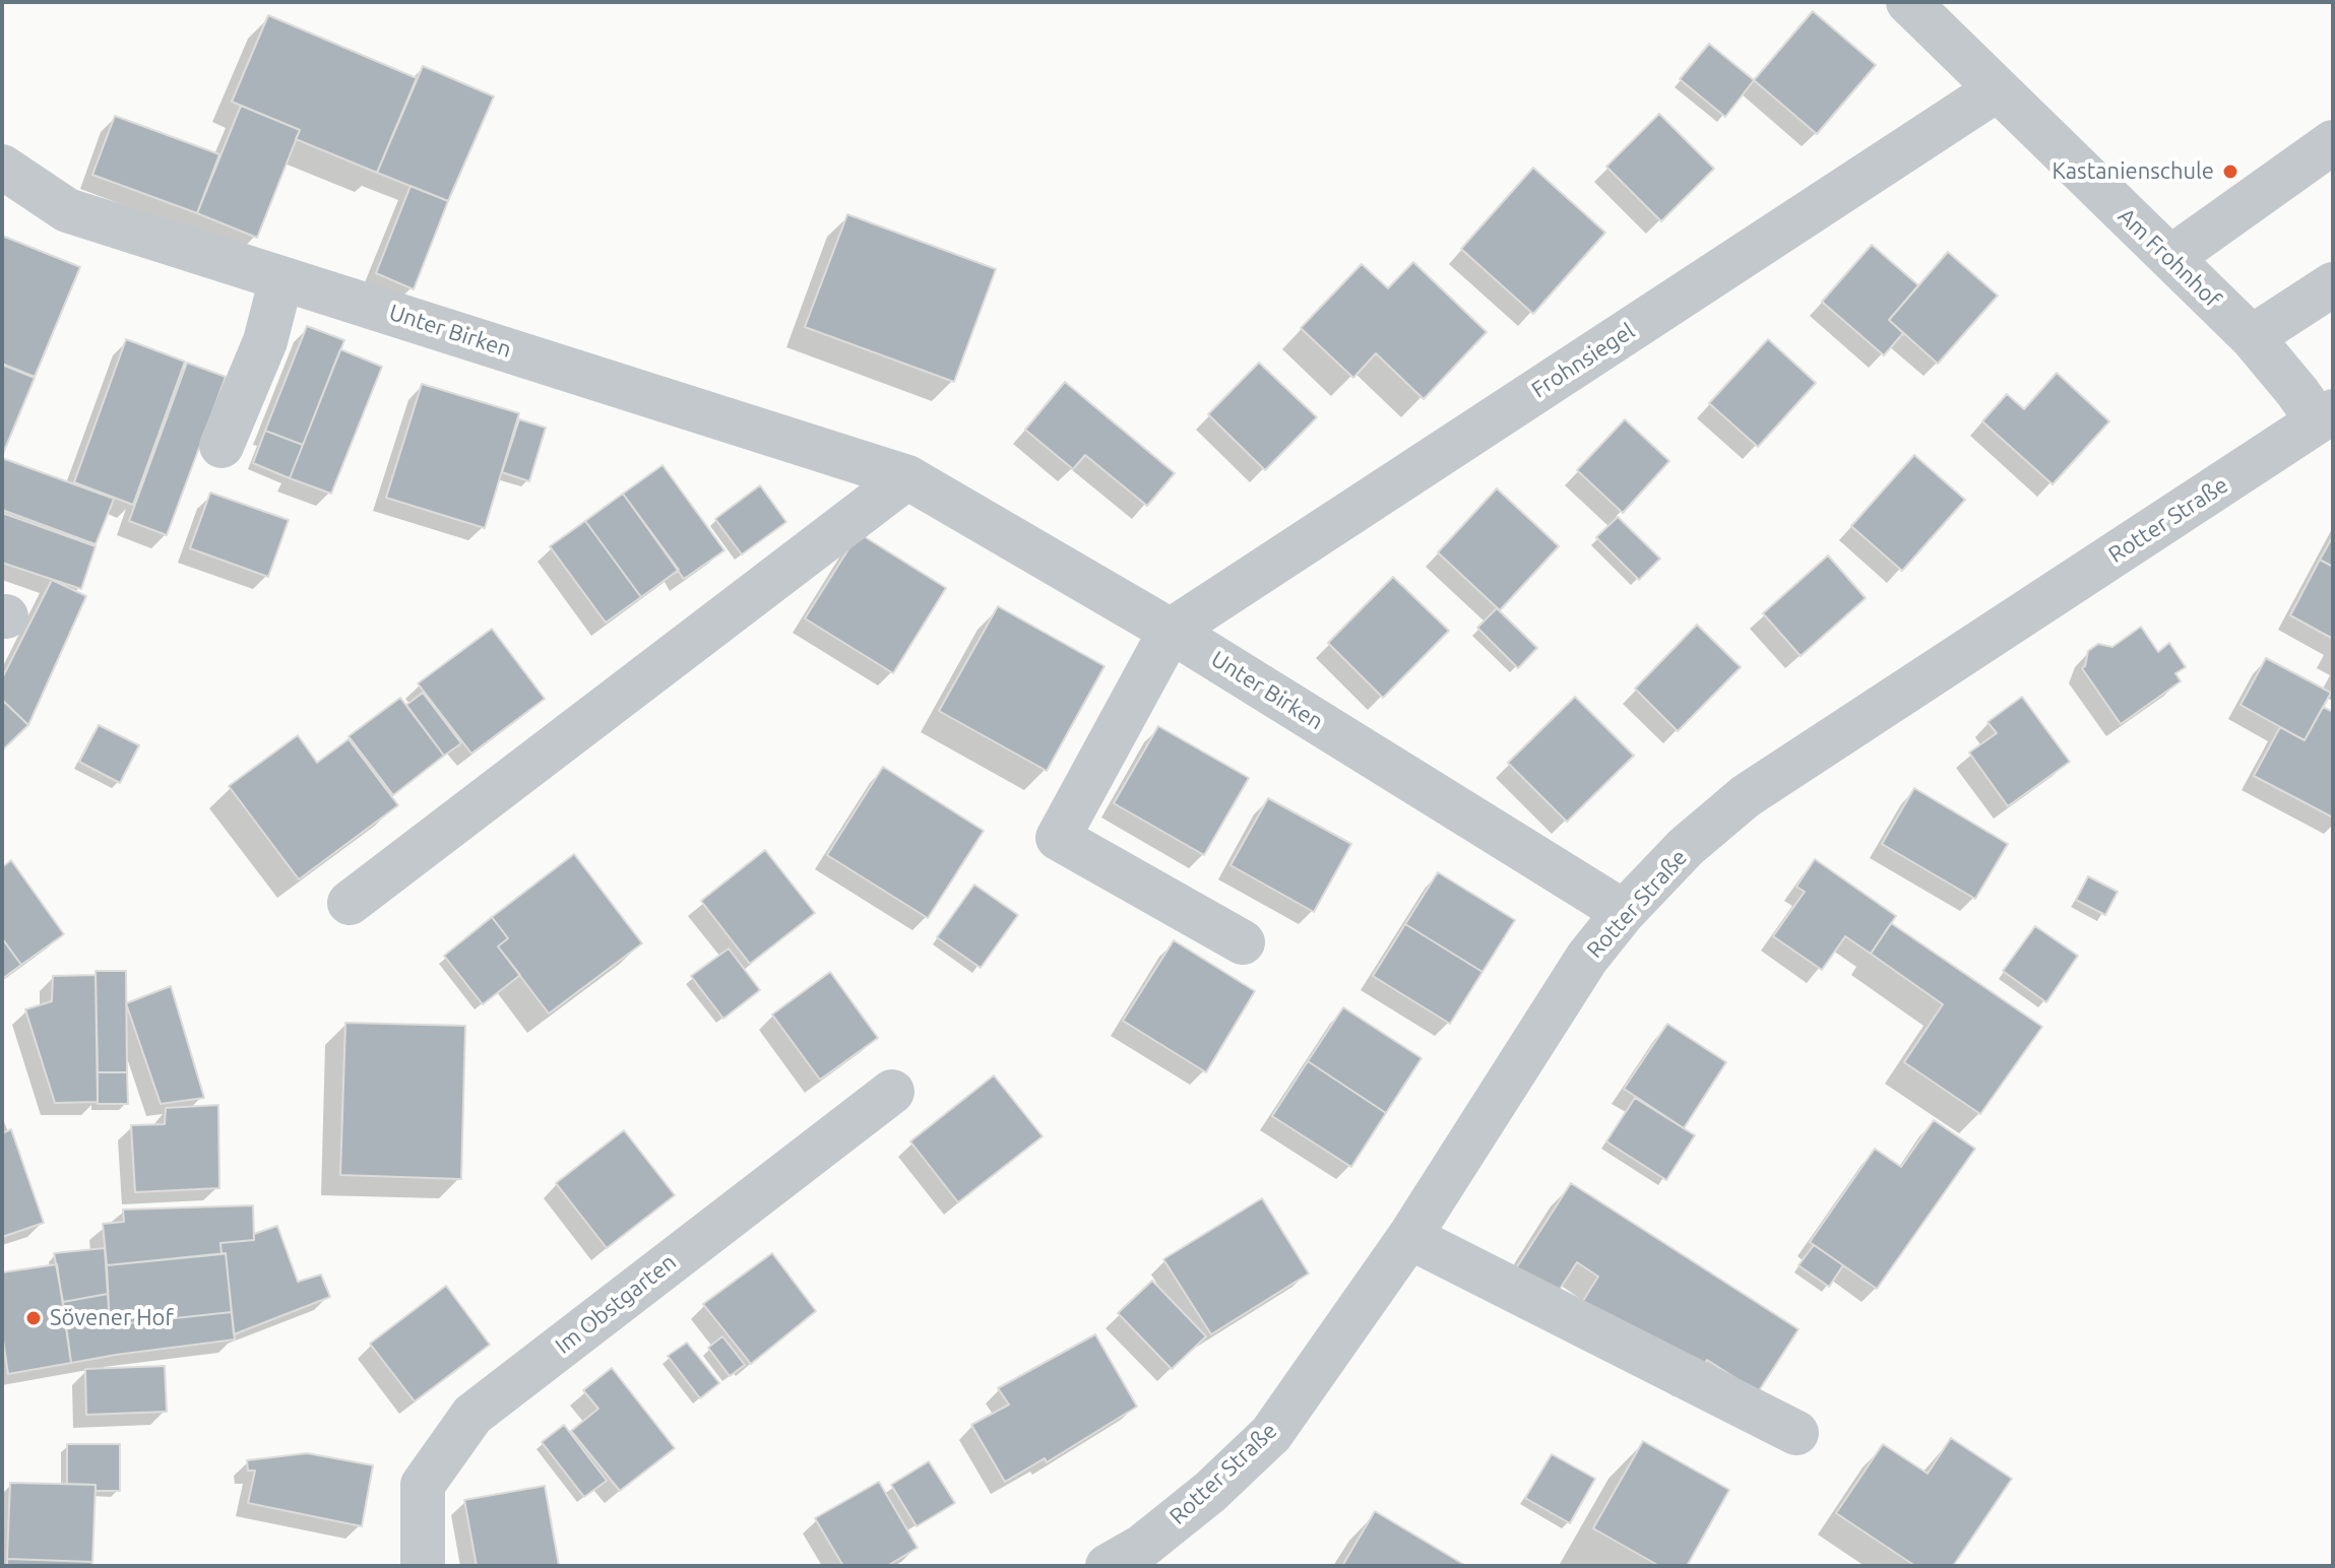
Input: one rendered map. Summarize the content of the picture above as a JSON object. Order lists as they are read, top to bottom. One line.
{"streets":{"street":["Am Frohnhof","Unter Birken","Frohnsiegel","Rotter Straße","Im Obstgarten"]},"crossings":[["Am Frohnhof","Frohnsiegel"],["Am Frohnhof","Rotter Straße"],["Unter Birken","Frohnsiegel"],["Unter Birken","Rotter Straße"]],"places":["Kastanienschule","Sövener Hof"]}
